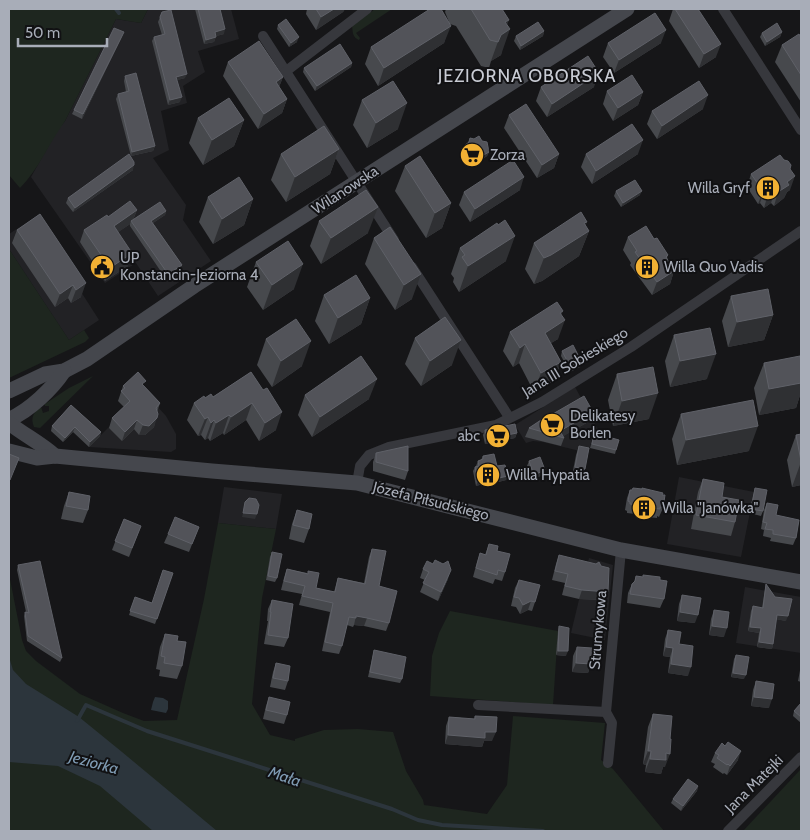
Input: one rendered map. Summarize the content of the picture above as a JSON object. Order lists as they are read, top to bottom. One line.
{"streets":{"street":["Wilanowska","Jana III Sobieskiego","Józefa Piłsudskiego","Strumykowa","Jana Matejki"]},"crossings":[["Jana III Sobieskiego","Józefa Piłsudskiego"],["Józefa Piłsudskiego","Strumykowa"]],"districts":["JEZIORNA OBORSKA"],"water":["Jeziorka","Mała"],"places":{"supermarket":["Zorza","Delikatesy Borlen","abc"],"building":["Willa Gryf","Willa Quo Vadis","Willa Hypatia","Willa \"Janówka\""],"public building":["UP Konstancin-Jeziorna 4"]},"scale_bar":"50 m"}
